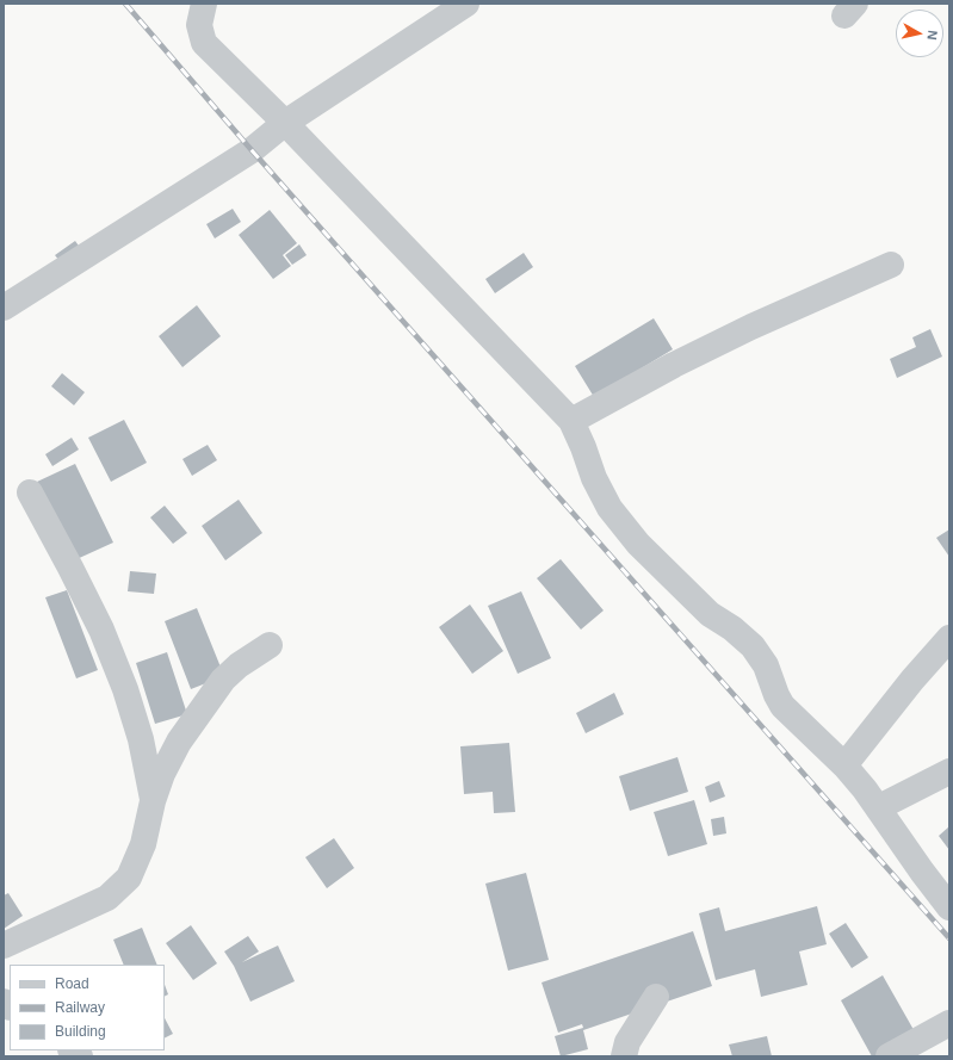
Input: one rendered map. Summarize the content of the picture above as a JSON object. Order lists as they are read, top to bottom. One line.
{"legend":["Road","Railway","Building"],"north":"right"}
